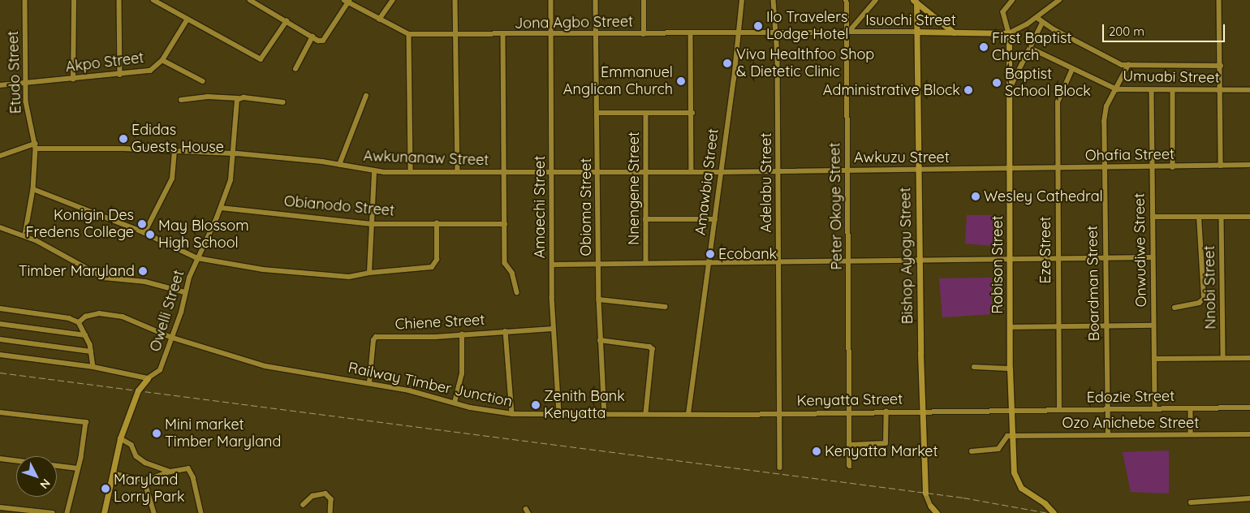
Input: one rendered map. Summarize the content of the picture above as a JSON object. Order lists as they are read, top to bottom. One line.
{"streets":{"main road":["Isuochi Street","Bishop Ayogu Street","Robison Street"],"street":["Jona Agbo Street","Akpo Street","Etudo Street","Umuabi Street","Ohafia Street","Awkuzu Street","Awkunanaw Street","Amawbia Street","Adelabu Street","Nnengene Street","Obianodo Street","Peter Okoye Street","Amaechi Street","Obioma Street","Eze Street","Onwudiwe Street","Boardman Street","Nnobi Street","Owelli Street","Chiene Street","Railway Timber Junction","Edozie Street","Kenyatta Street","Ozo Anichebe Street"]},"crossings":[["Isuochi Street","Jona Agbo Street"],["Isuochi Street","Amawbia Street"],["Isuochi Street","Adelabu Street"],["Isuochi Street","Peter Okoye Street"],["Isuochi Street","Bishop Ayogu Street"],["Isuochi Street","Robison Street"],["Jona Agbo Street","Amawbia Street"],["Jona Agbo Street","Amaechi Street"],["Jona Agbo Street","Obioma Street"],["Akpo Street","Etudo Street"],["Etudo Street","Awkunanaw Street"],["Umuabi Street","Eze Street"],["Umuabi Street","Onwudiwe Street"],["Umuabi Street","Boardman Street"],["Ohafia Street","Awkuzu Street"],["Ohafia Street","Eze Street"],["Ohafia Street","Onwudiwe Street"],["Ohafia Street","Robison Street"],["Ohafia Street","Boardman Street"],["Awkuzu Street","Awkunanaw Street"],["Awkuzu Street","Amawbia Street"],["Awkuzu Street","Adelabu Street"],["Awkuzu Street","Peter Okoye Street"],["Awkuzu Street","Bishop Ayogu Street"],["Awkuzu Street","Robison Street"],["Awkunanaw Street","Amawbia Street"],["Awkunanaw Street","Nnengene Street"],["Awkunanaw Street","Amaechi Street"],["Awkunanaw Street","Obioma Street"],["Awkunanaw Street","Owelli Street"],["Amawbia Street","Railway Timber Junction"],["Amawbia Street","Kenyatta Street"],["Adelabu Street","Kenyatta Street"],["Obianodo Street","Owelli Street"],["Peter Okoye Street","Kenyatta Street"],["Amaechi Street","Chiene Street"],["Amaechi Street","Railway Timber Junction"],["Obioma Street","Railway Timber Junction"],["Eze Street","Edozie Street"],["Onwudiwe Street","Edozie Street"],["Bishop Ayogu Street","Kenyatta Street"],["Robison Street","Edozie Street"],["Robison Street","Kenyatta Street"],["Robison Street","Ozo Anichebe Street"],["Boardman Street","Edozie Street"],["Boardman Street","Ozo Anichebe Street"],["Owelli Street","Railway Timber Junction"],["Chiene Street","Railway Timber Junction"],["Railway Timber Junction","Kenyatta Street"],["Edozie Street","Kenyatta Street"]],"places":["Ilo Travelers Lodge Hotel","First Baptist Church","Viva Healthfoo Shop & Dietetic Clinic","Emmanuel Anglican Church","Baptist School Block","Administrative Block","Edidas Guests House","Wesley Cathedral","Konigin Des Fredens College","May Blossom High School","Ecobank","Timber Maryland","Zenith Bank Kenyatta","Mini market Timber Maryland","Kenyatta Market","Maryland Lorry Park"],"scale_bar":"200 m","north":"bottom right"}
